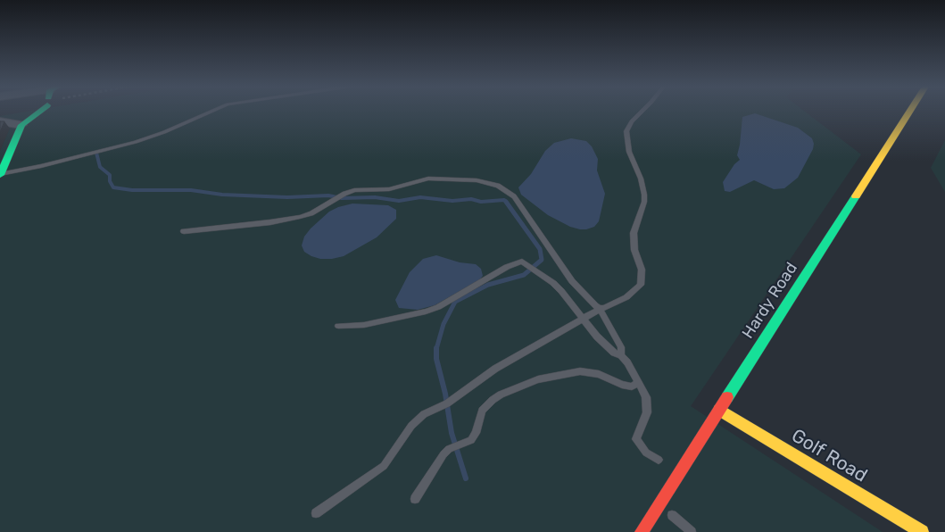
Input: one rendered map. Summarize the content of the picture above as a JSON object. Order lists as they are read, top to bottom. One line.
{"streets":{"main road":["Hardy Road","Golf Road"]},"crossings":[["Hardy Road","Golf Road"]]}
